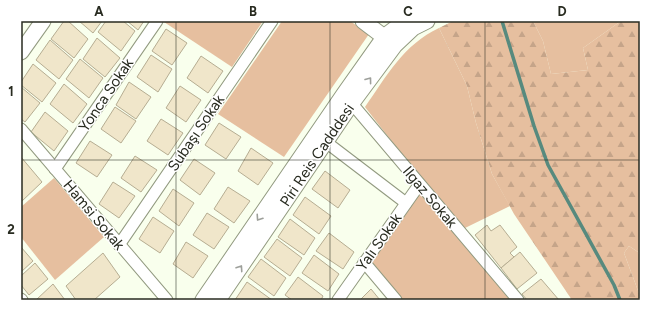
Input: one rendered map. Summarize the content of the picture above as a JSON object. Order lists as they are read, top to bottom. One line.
{"streets":{"main road":["Piri Reis Cadddesi"],"street":["Yonca Sokak","Subaşı Sokak","Ilgaz Sokak","Hamsi Sokak","Yalı Sokak"]},"crossings":[["Yonca Sokak","Hamsi Sokak"],["Subaşı Sokak","Hamsi Sokak"],["Piri Reis Cadddesi","Ilgaz Sokak"],["Ilgaz Sokak","Yalı Sokak"]],"grid":{"columns":["A","B","C","D"],"rows":["1","2"]}}
